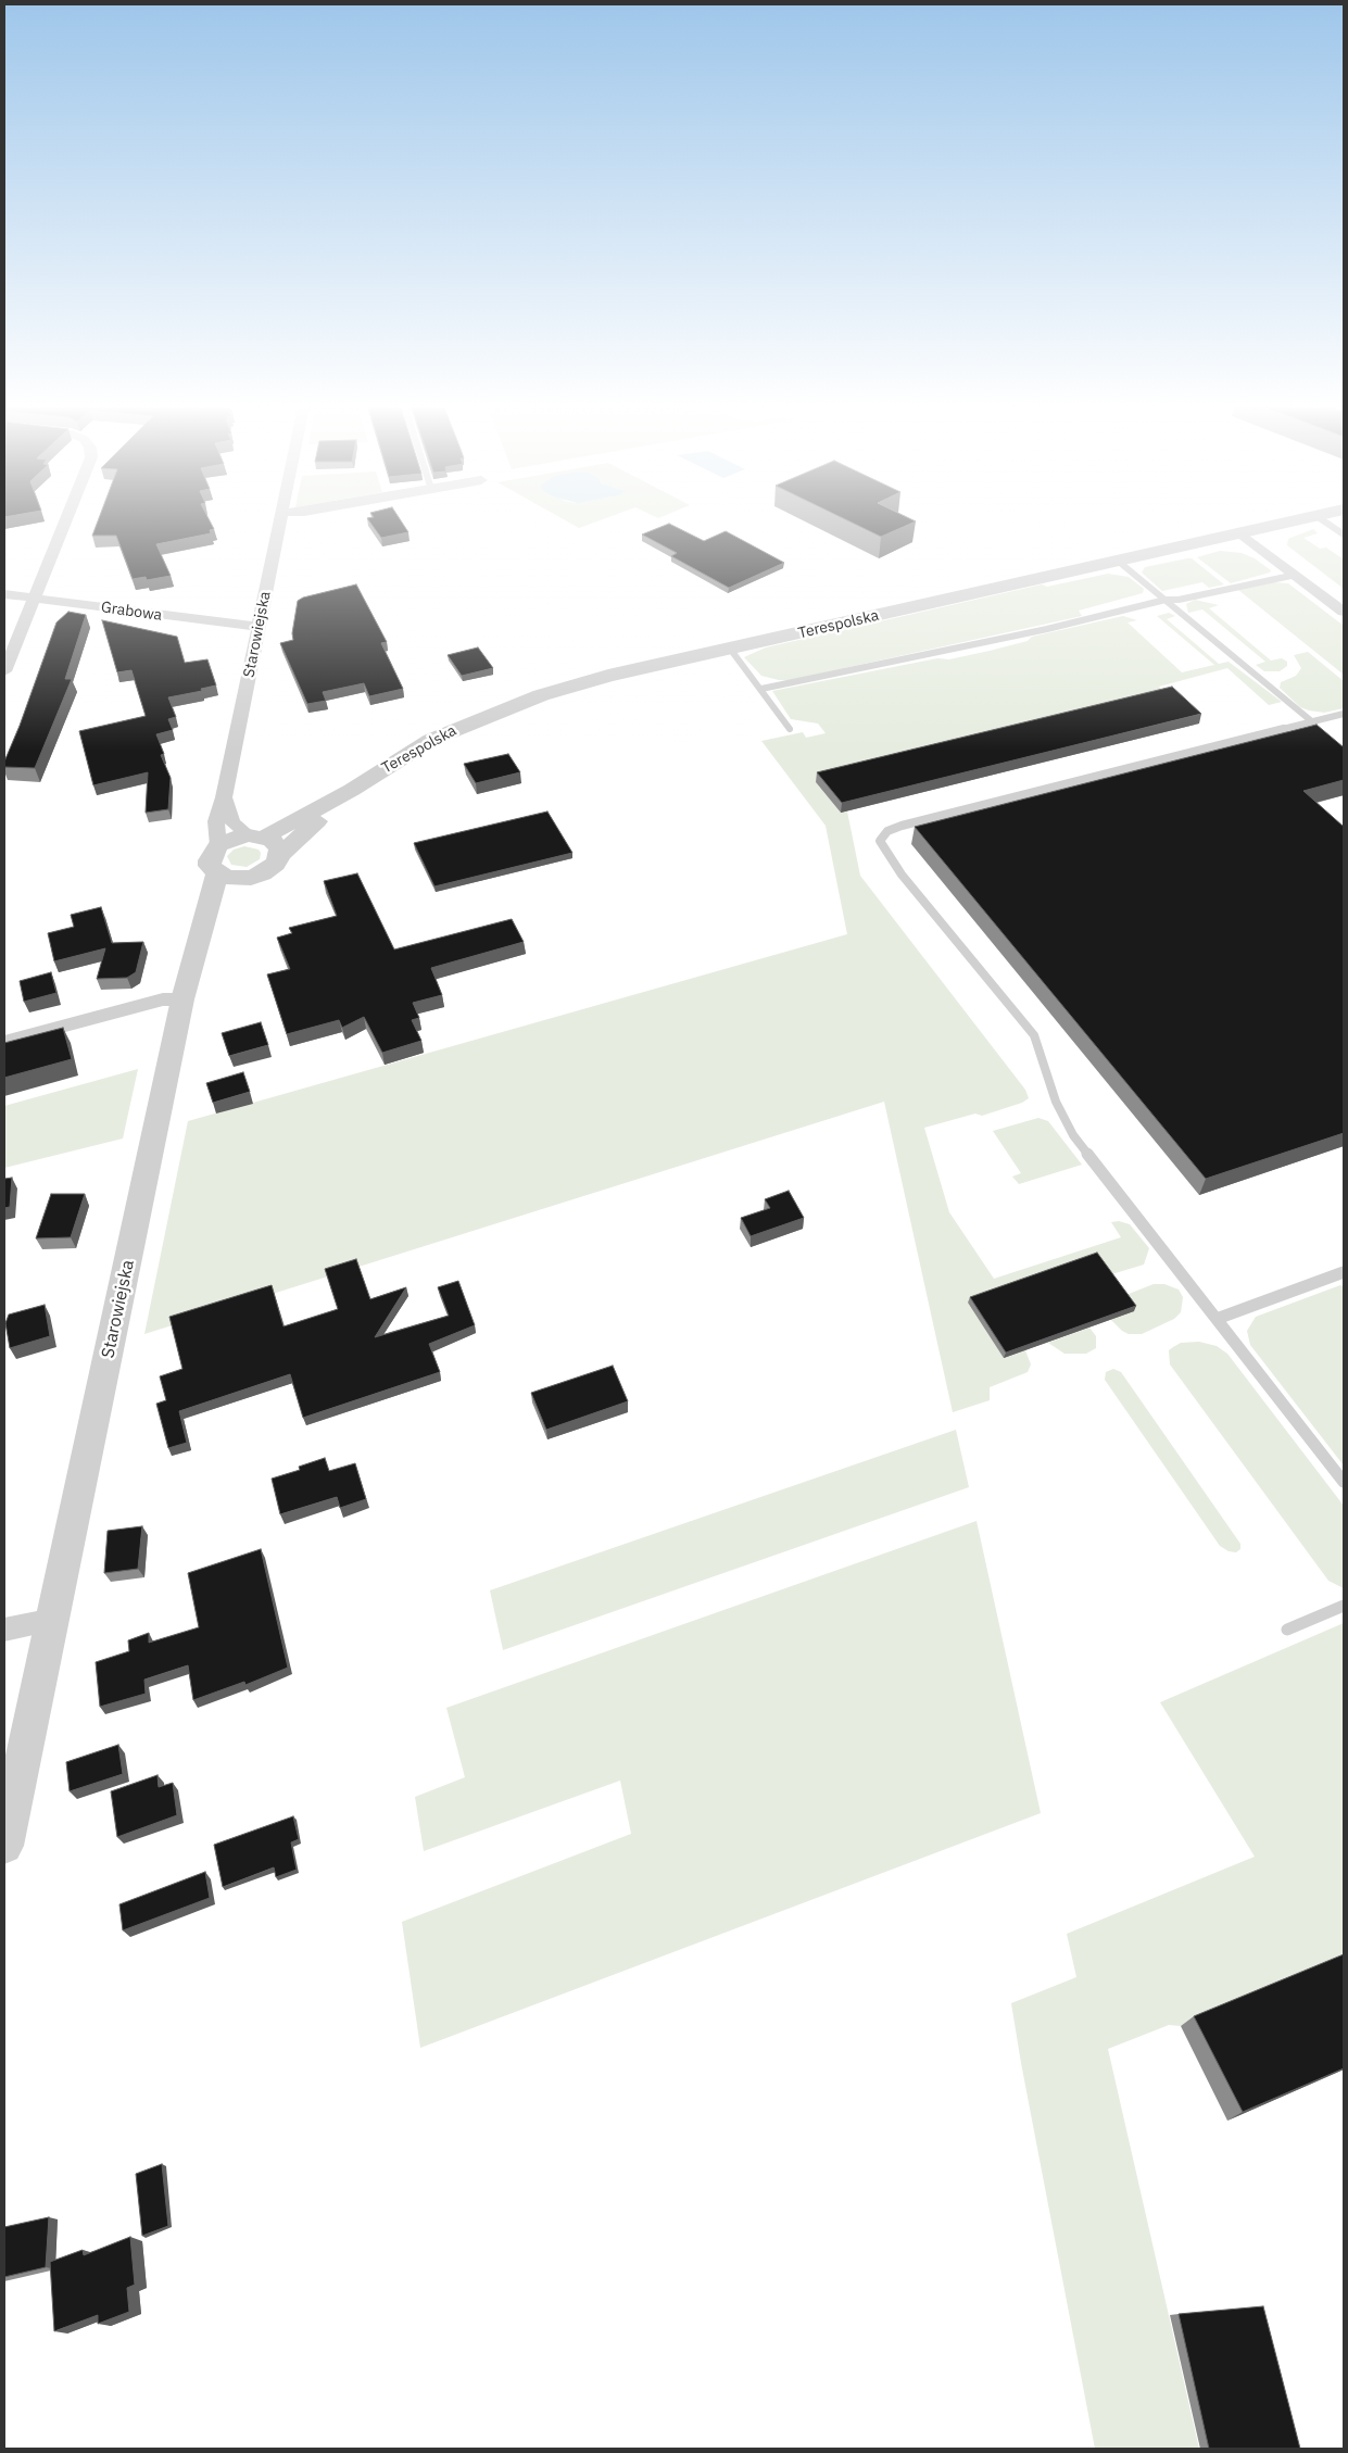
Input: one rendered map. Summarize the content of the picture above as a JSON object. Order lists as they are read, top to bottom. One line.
{"streets":{"street":["Grabowa","Terespolska","Starowiejska"]},"crossings":[["Grabowa","Starowiejska"],["Terespolska","Starowiejska"]]}
